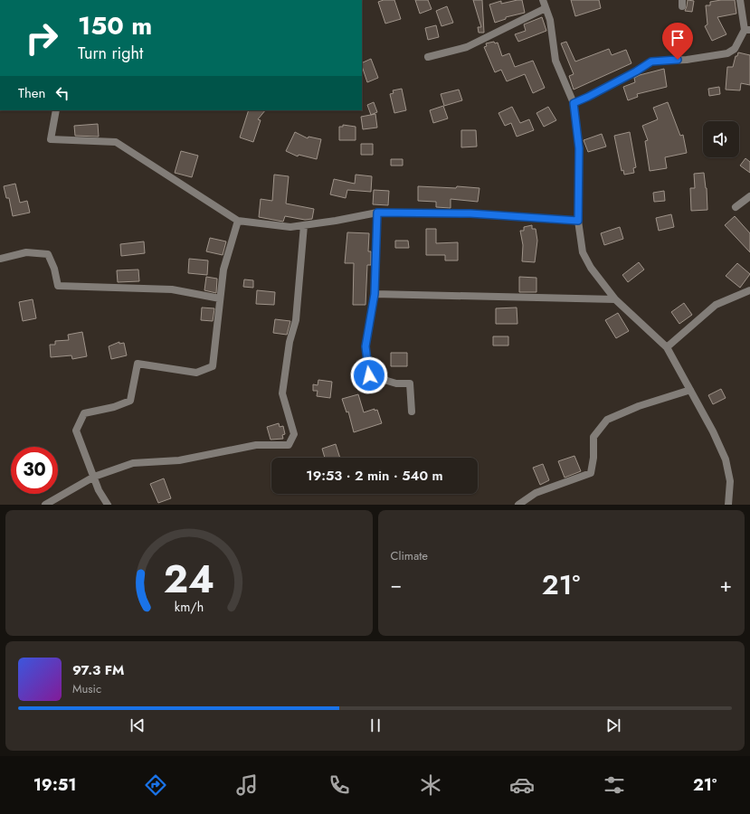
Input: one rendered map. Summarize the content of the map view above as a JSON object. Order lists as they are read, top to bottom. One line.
{"page":{"turn":["150 m","Turn right"],"then":"Then","limit":"30","trip":"19:53 · 2 min · 540 m","tile":"Climate","heat":["−","21°","+"],"song":["97.3 FM","Music"],"tabs":["19:51","21°"],"gauge":["24","km/h"]}}
